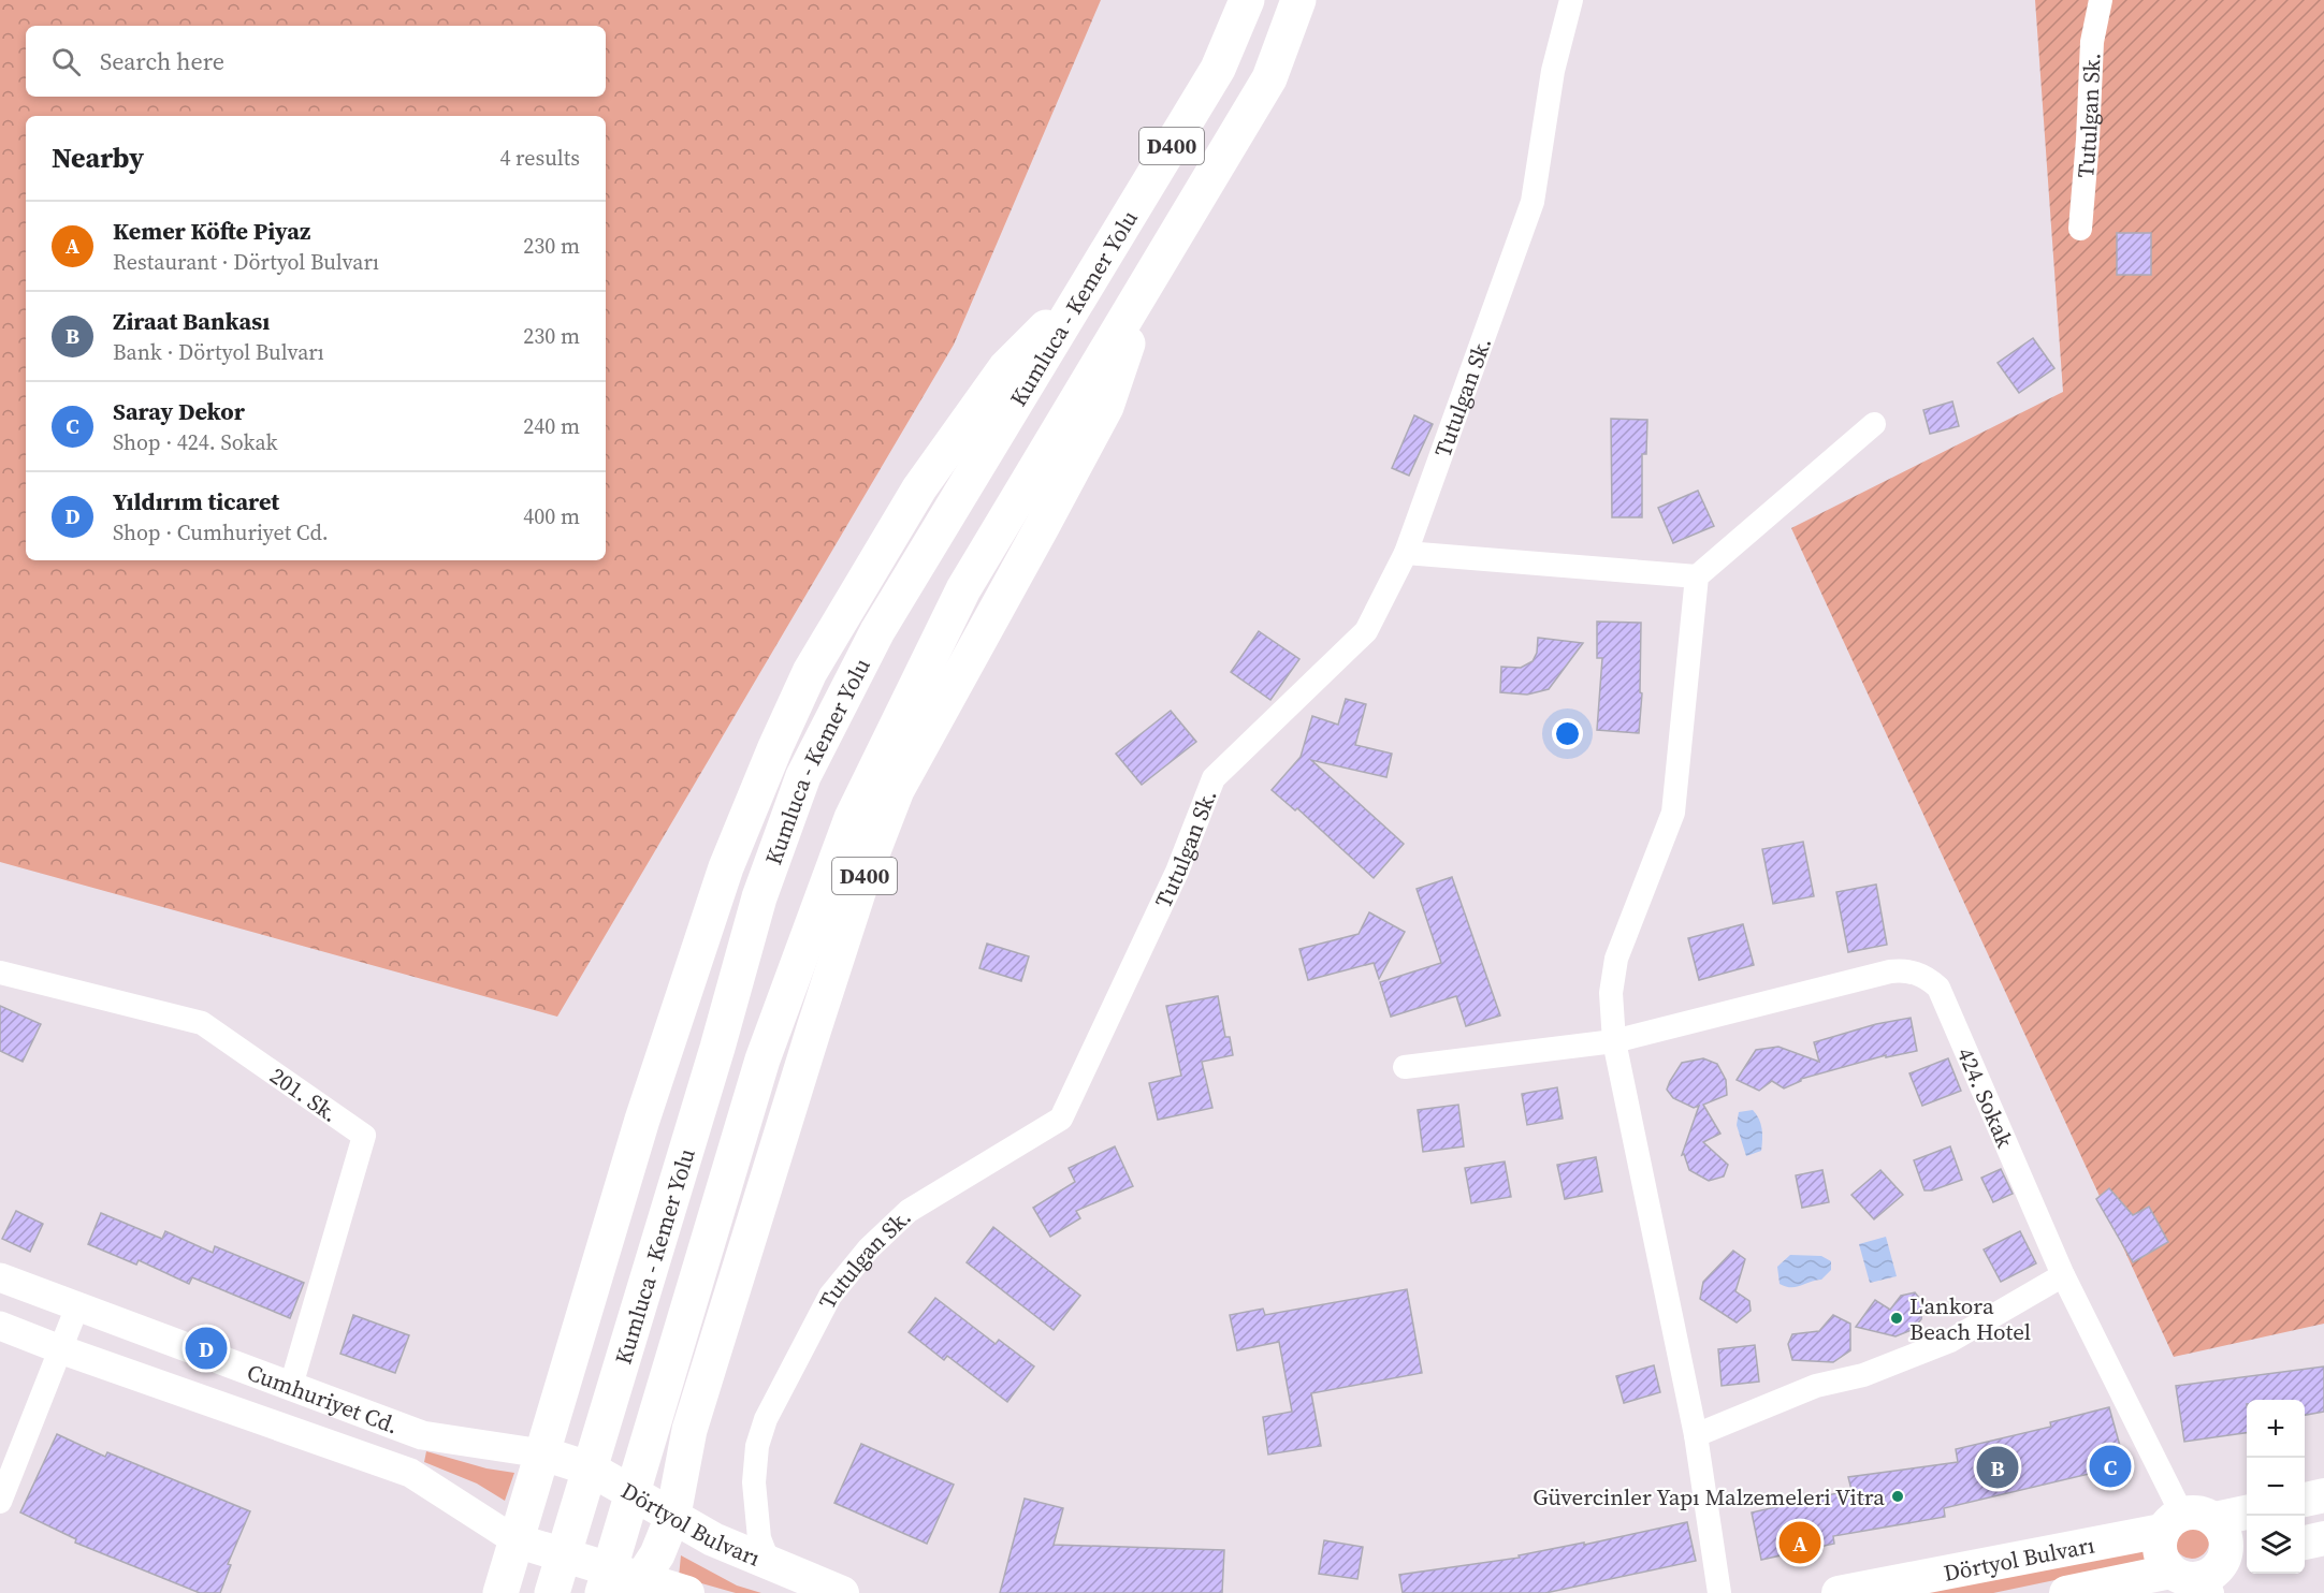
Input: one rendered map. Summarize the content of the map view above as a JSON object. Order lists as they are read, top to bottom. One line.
{"streets":{"highway":["D400","Kumluca - Kemer Yolu"],"main road":["Dörtyol Bulvarı"],"street":["Tutulgan Sk.","201. Sk.","424. Sokak","Cumhuriyet Cd."]},"crossings":[["Tutulgan Sk.","Dörtyol Bulvarı"],["Kumluca - Kemer Yolu","Dörtyol Bulvarı"],["201. Sk.","Cumhuriyet Cd."],["424. Sokak","Dörtyol Bulvarı"],["Cumhuriyet Cd.","Dörtyol Bulvarı"]],"places":["L'ankora Beach Hotel","Güvercinler Yapı Malzemeleri Vitra"],"page":{"search":"Search here","heading":["Nearby","4 results"],"list":[{"mark":"A","name":"Kemer Köfte Piyaz","note":"Restaurant · Dörtyol Bulvarı","value":"230 m"},{"mark":"B","name":"Ziraat Bankası","note":"Bank · Dörtyol Bulvarı","value":"230 m"},{"mark":"C","name":"Saray Dekor","note":"Shop · 424. Sokak","value":"240 m"},{"mark":"D","name":"Yıldırım ticaret","note":"Shop · Cumhuriyet Cd.","value":"400 m"}],"pins":["D","C","B","A"],"map_buttons":["+","−"]}}
